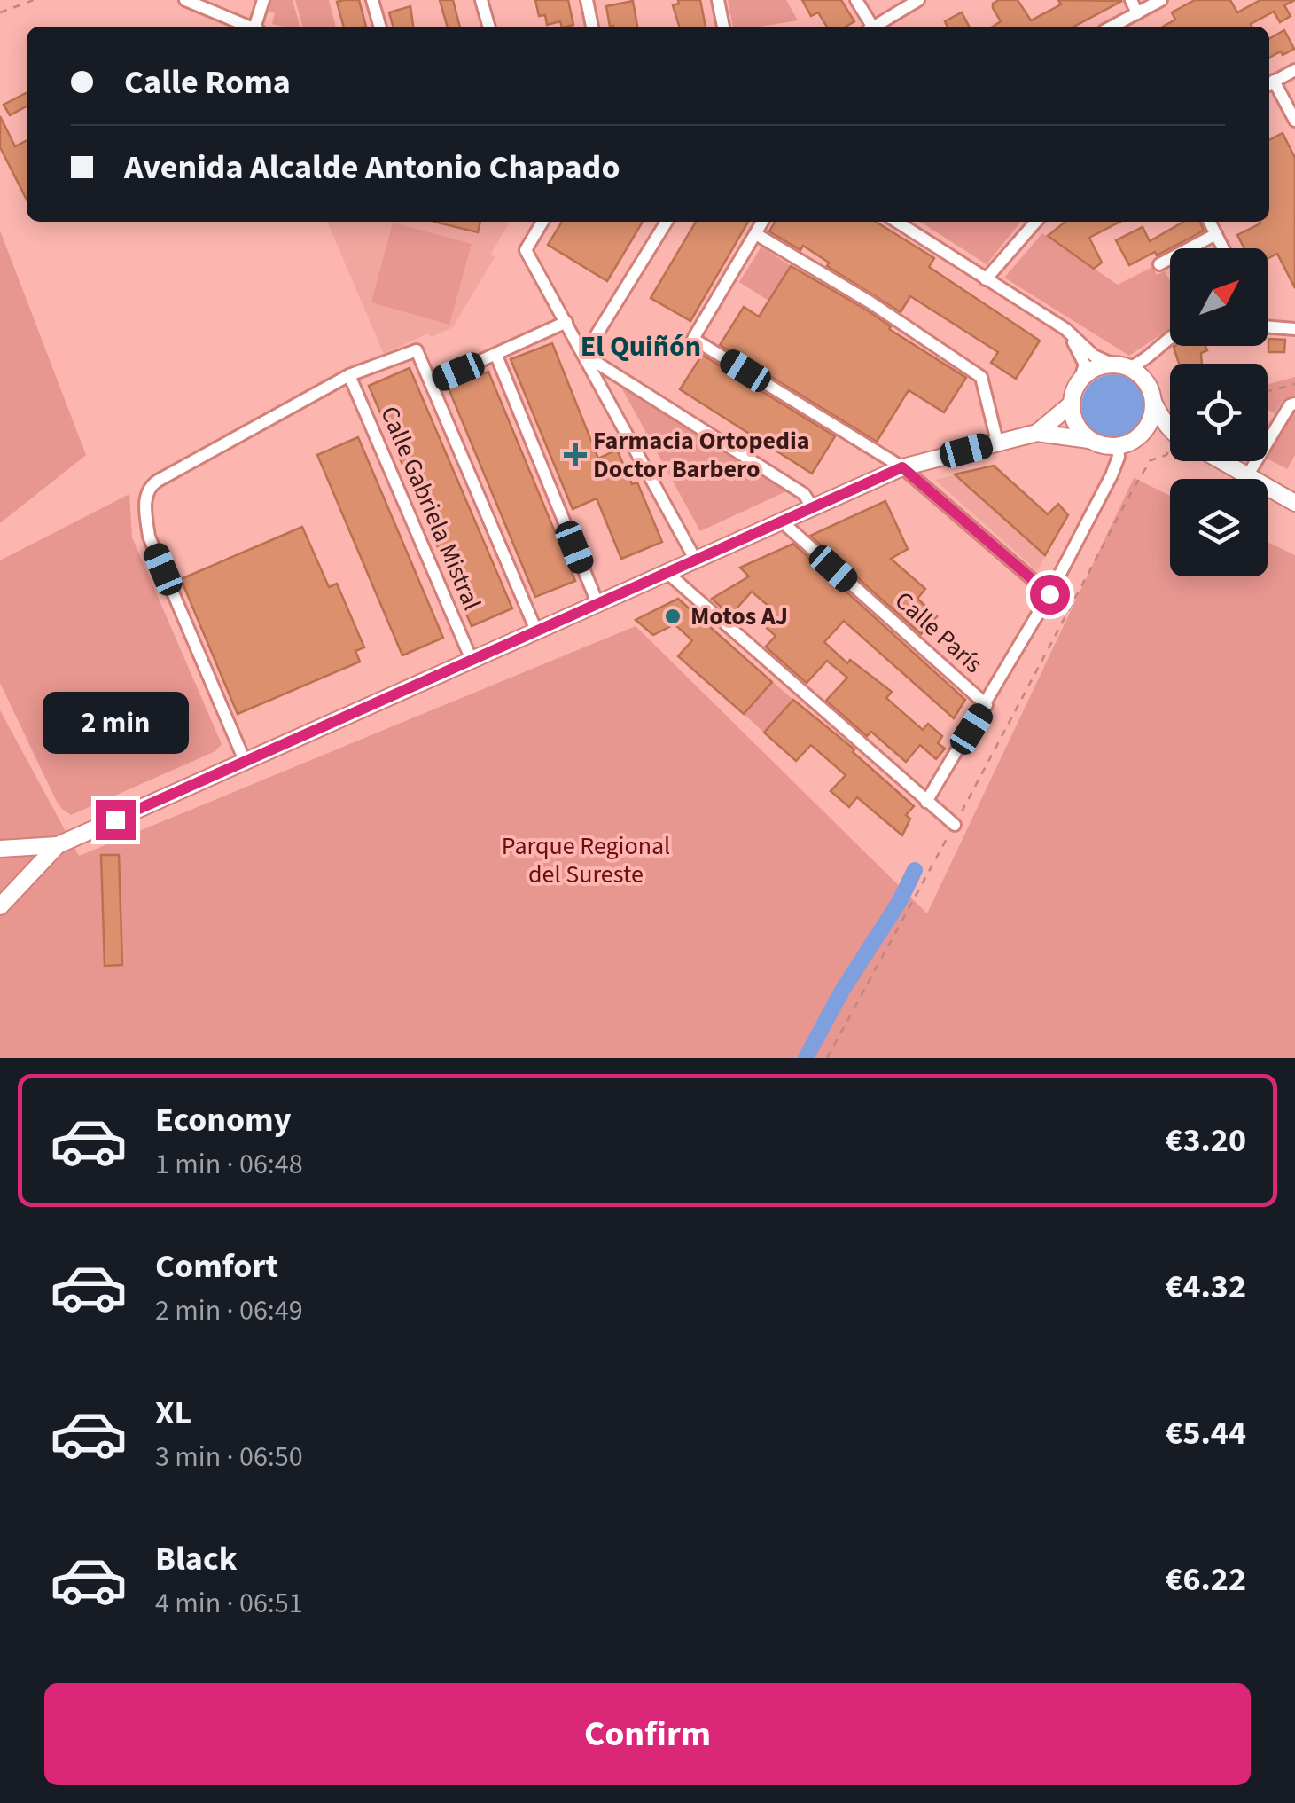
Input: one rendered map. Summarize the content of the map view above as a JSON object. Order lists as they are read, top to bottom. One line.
{"streets":{"street":["Calle Gabriela Mistral","Calle París"]},"districts":["El Quiñón"],"parks":["Parque Regional del Sureste"],"places":{"health":["Farmacia Ortopedia Doctor Barbero"],"other":["Motos AJ"]},"north":"top right","page":{"banner":["Calle Roma","Avenida Alcalde Antonio Chapado"],"bubble":"2 min","list":[{"name":"Economy","note":"1 min · 06:48","value":"€3.20"},{"name":"Comfort","note":"2 min · 06:49","value":"€4.32"},{"name":"XL","note":"3 min · 06:50","value":"€5.44"},{"name":"Black","note":"4 min · 06:51","value":"€6.22"}],"buttons":"Confirm"}}
